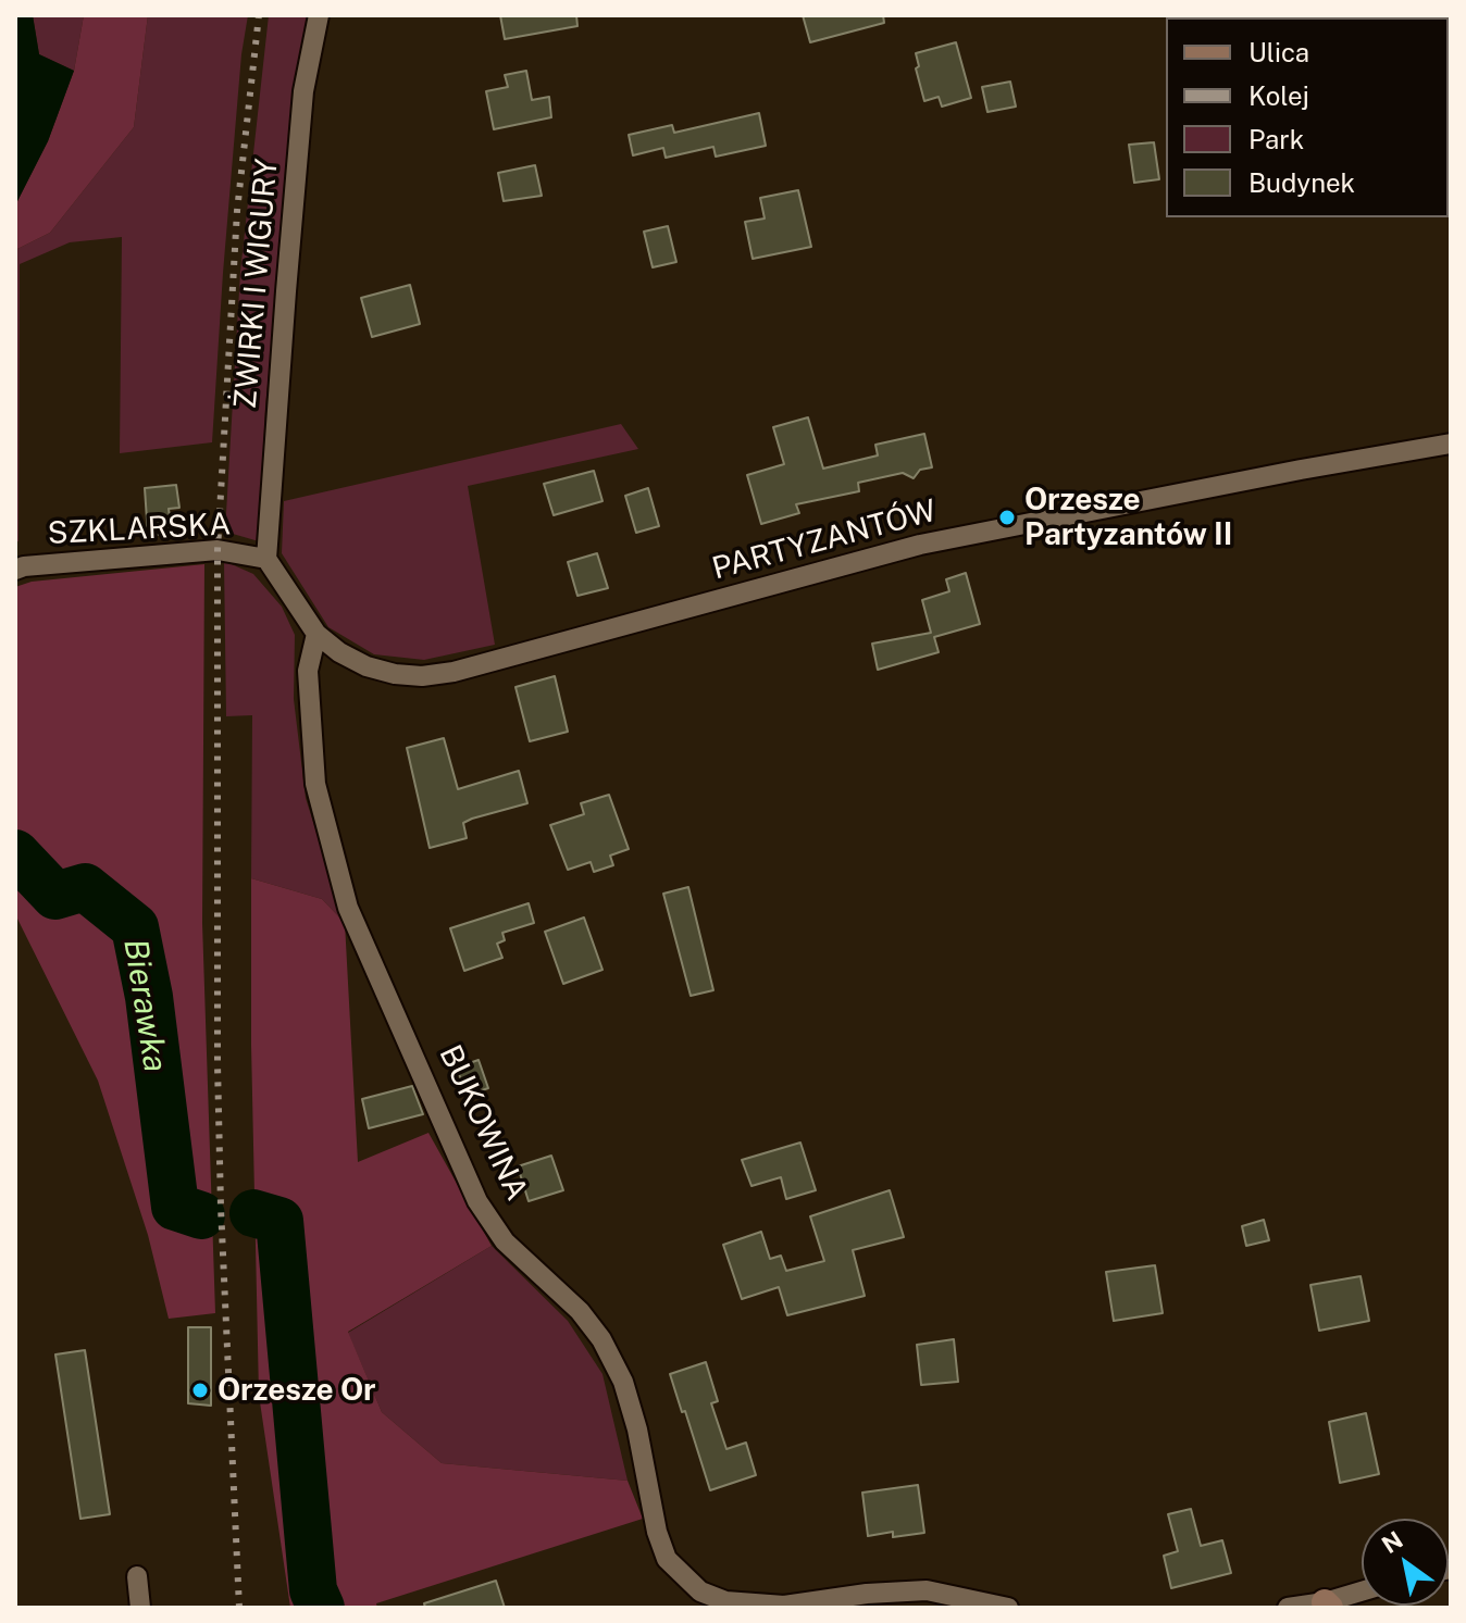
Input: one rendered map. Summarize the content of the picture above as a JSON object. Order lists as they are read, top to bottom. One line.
{"streets":{"street":["ŻWIRKI I WIGURY","SZKLARSKA","PARTYZANTÓW","BUKOWINA"]},"crossings":[["ŻWIRKI I WIGURY","SZKLARSKA"],["ŻWIRKI I WIGURY","PARTYZANTÓW"],["SZKLARSKA","PARTYZANTÓW"],["PARTYZANTÓW","BUKOWINA"]],"water":["Bierawka"],"places":["Orzesze Partyzantów II","Orzesze Or"],"legend":["Ulica","Kolej","Park","Budynek"],"north":"top left"}
